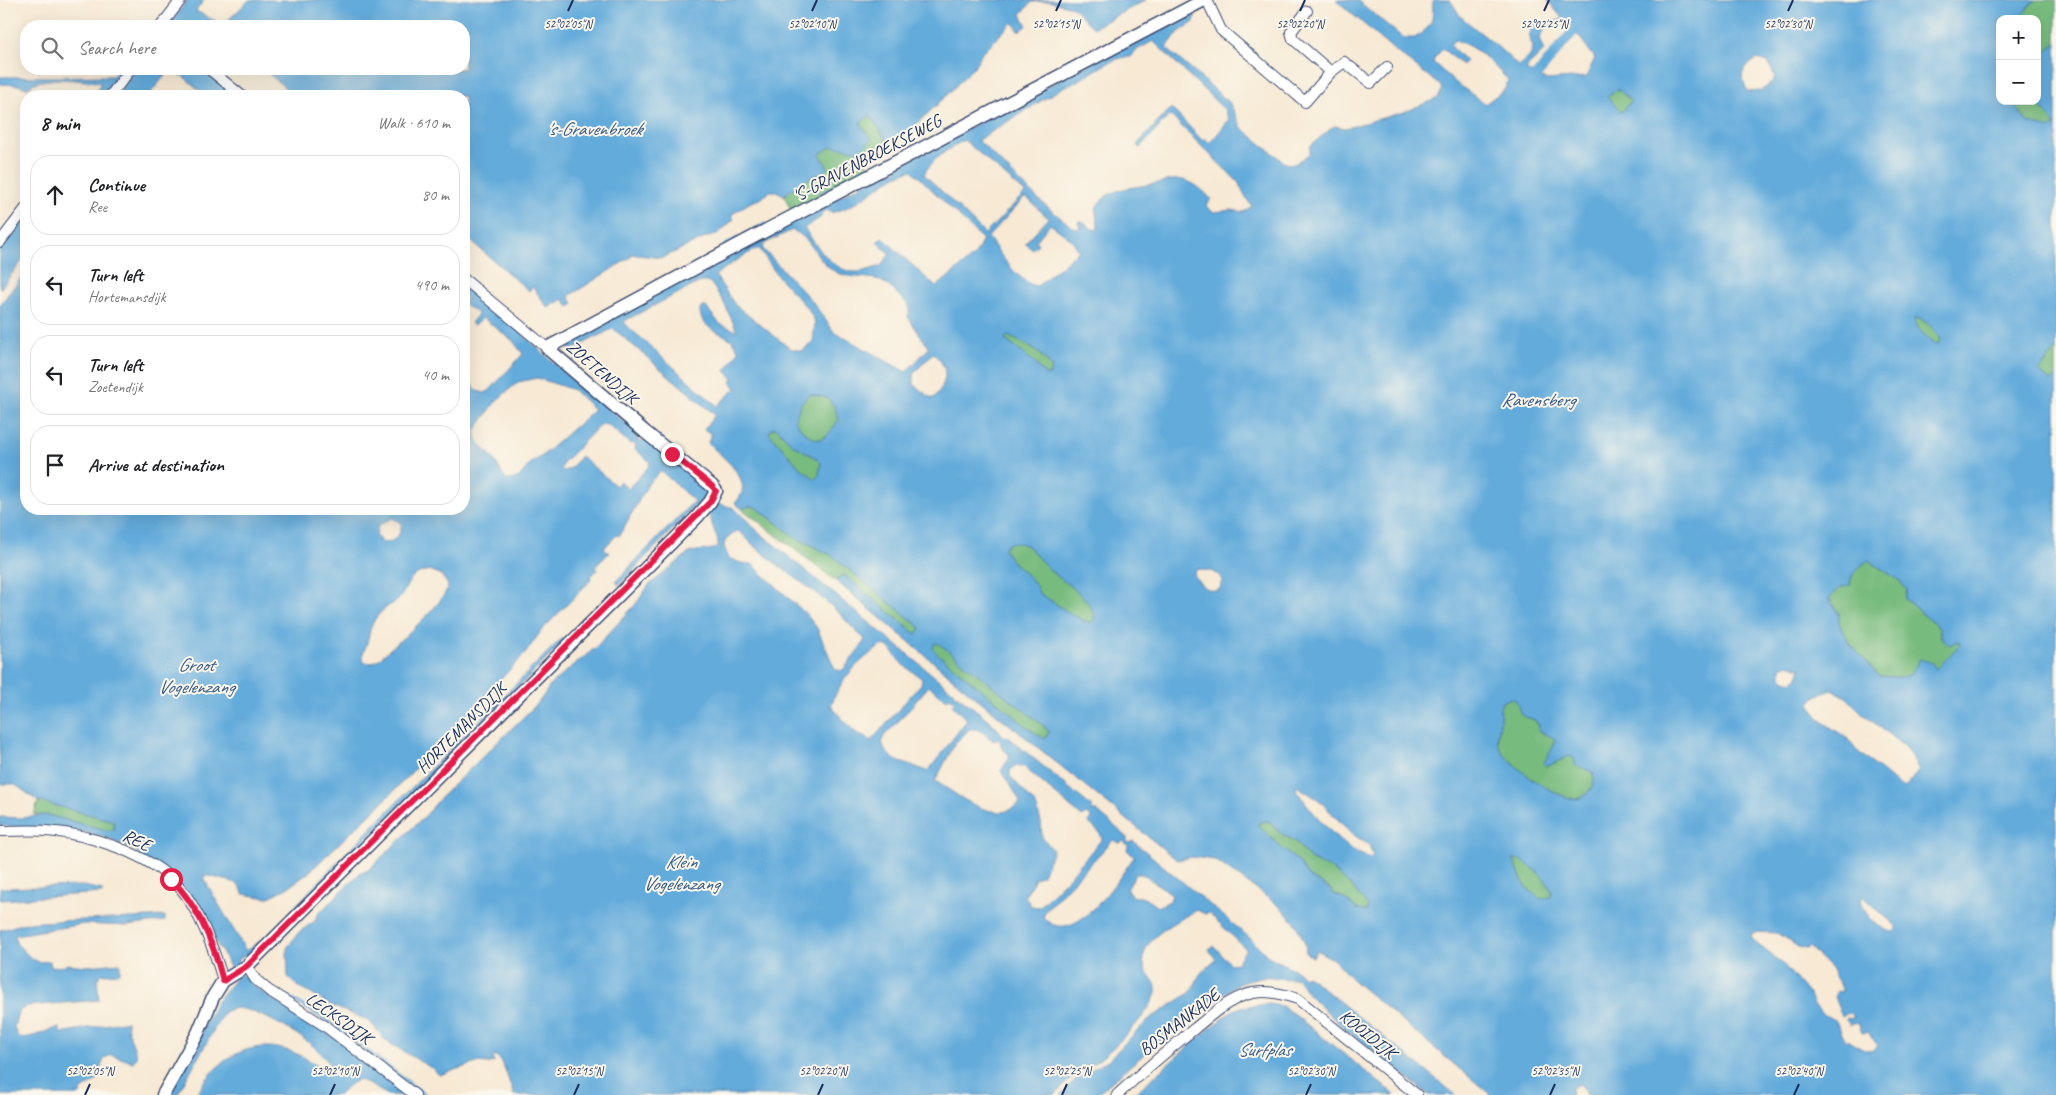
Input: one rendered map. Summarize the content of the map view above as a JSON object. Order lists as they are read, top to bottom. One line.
{"streets":{"street":["'S-GRAVENBROEKSEWEG","ZOETENDIJK","HORTEMANSDIJK","REE","LECKSDIJK","BOSMANKADE","KOOIDIJK"]},"crossings":[["'S-GRAVENBROEKSEWEG","ZOETENDIJK"],["ZOETENDIJK","HORTEMANSDIJK"],["HORTEMANSDIJK","REE"],["HORTEMANSDIJK","LECKSDIJK"],["REE","LECKSDIJK"],["BOSMANKADE","KOOIDIJK"]],"water":["'s-Gravenbroek","Ravensberg","Groot Vogelenzang","Klein Vogelenzang","Surfplas"],"page":{"map_buttons":["+","−"],"search":"Search here","heading":["8 min","Walk · 610 m"],"list":[["Continue","Ree","80 m"],["Turn left","Hortemansdijk","490 m"],["Turn left","Zoetendijk","40 m"],"Arrive at destination"]},"coordinates":["52°02'05\"N","52°02'10\"N","52°02'15\"N","52°02'20\"N","52°02'25\"N","52°02'30\"N","52°02'35\"N","52°02'40\"N"]}
